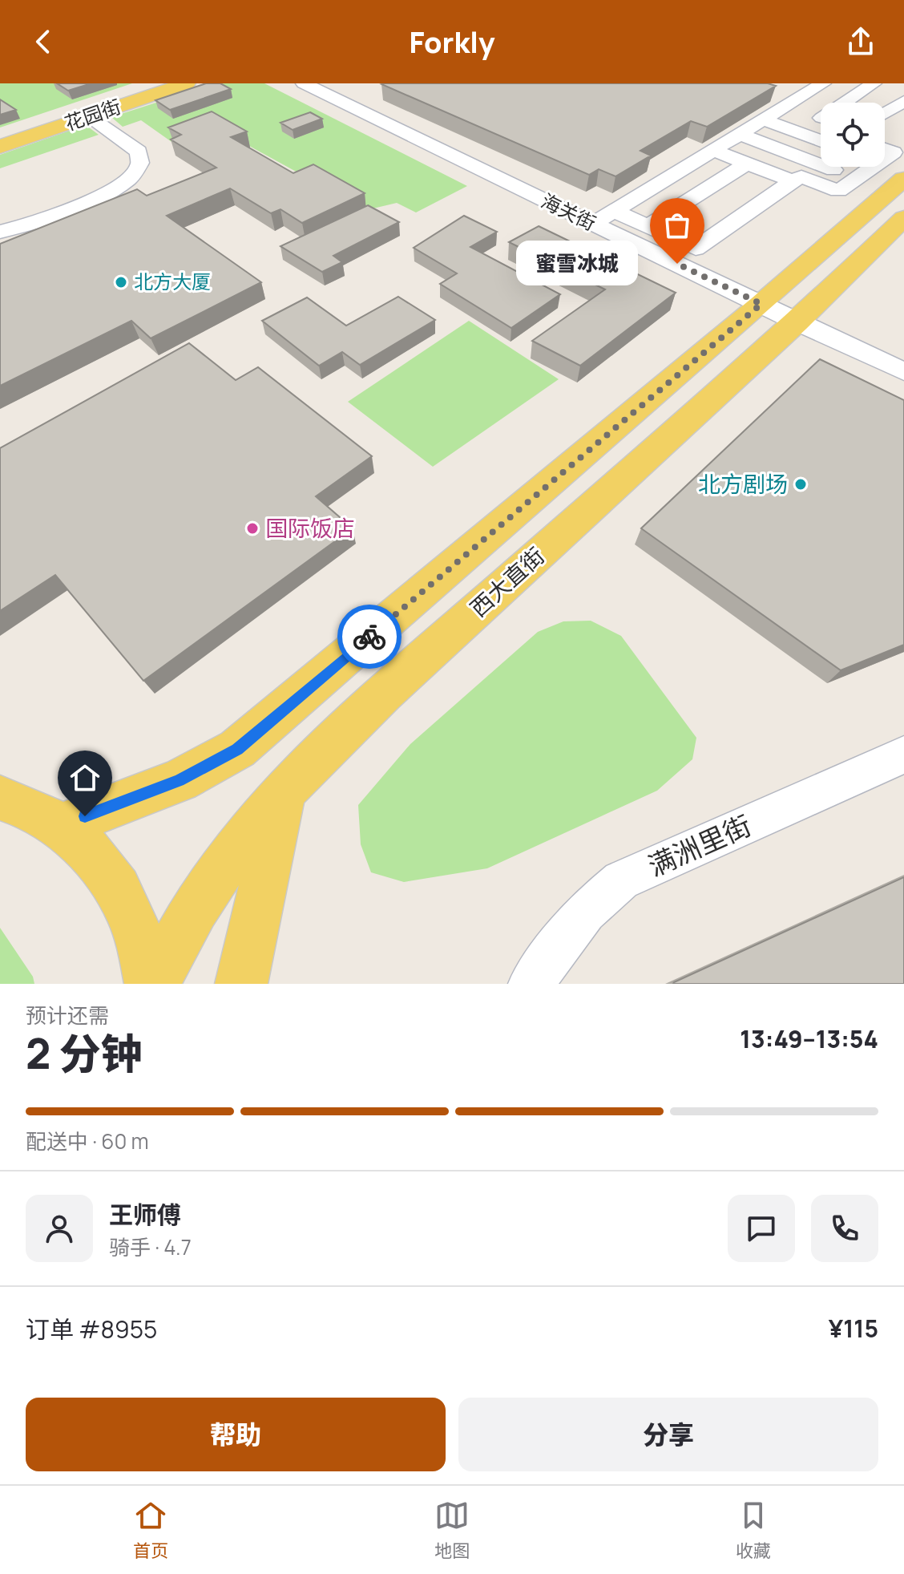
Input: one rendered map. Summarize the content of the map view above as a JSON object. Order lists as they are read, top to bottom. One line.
{"streets":{"main road":["花园街","西大直街"],"street":["海关街","满洲里街"]},"crossings":[["海关街","西大直街"]],"places":["蜜雪冰城","北方大厦","北方剧场","国际饭店"],"page":{"header":"Forkly","bubble":"蜜雪冰城","heading":["2 分钟","预计还需","13:49–13:54"],"panel":["王师傅","骑手 · 4.7","订单 #8955","¥115"],"bar":"配送中 · 60 m","buttons":["帮助","分享"],"tabs":["首页","地图","收藏"]}}
